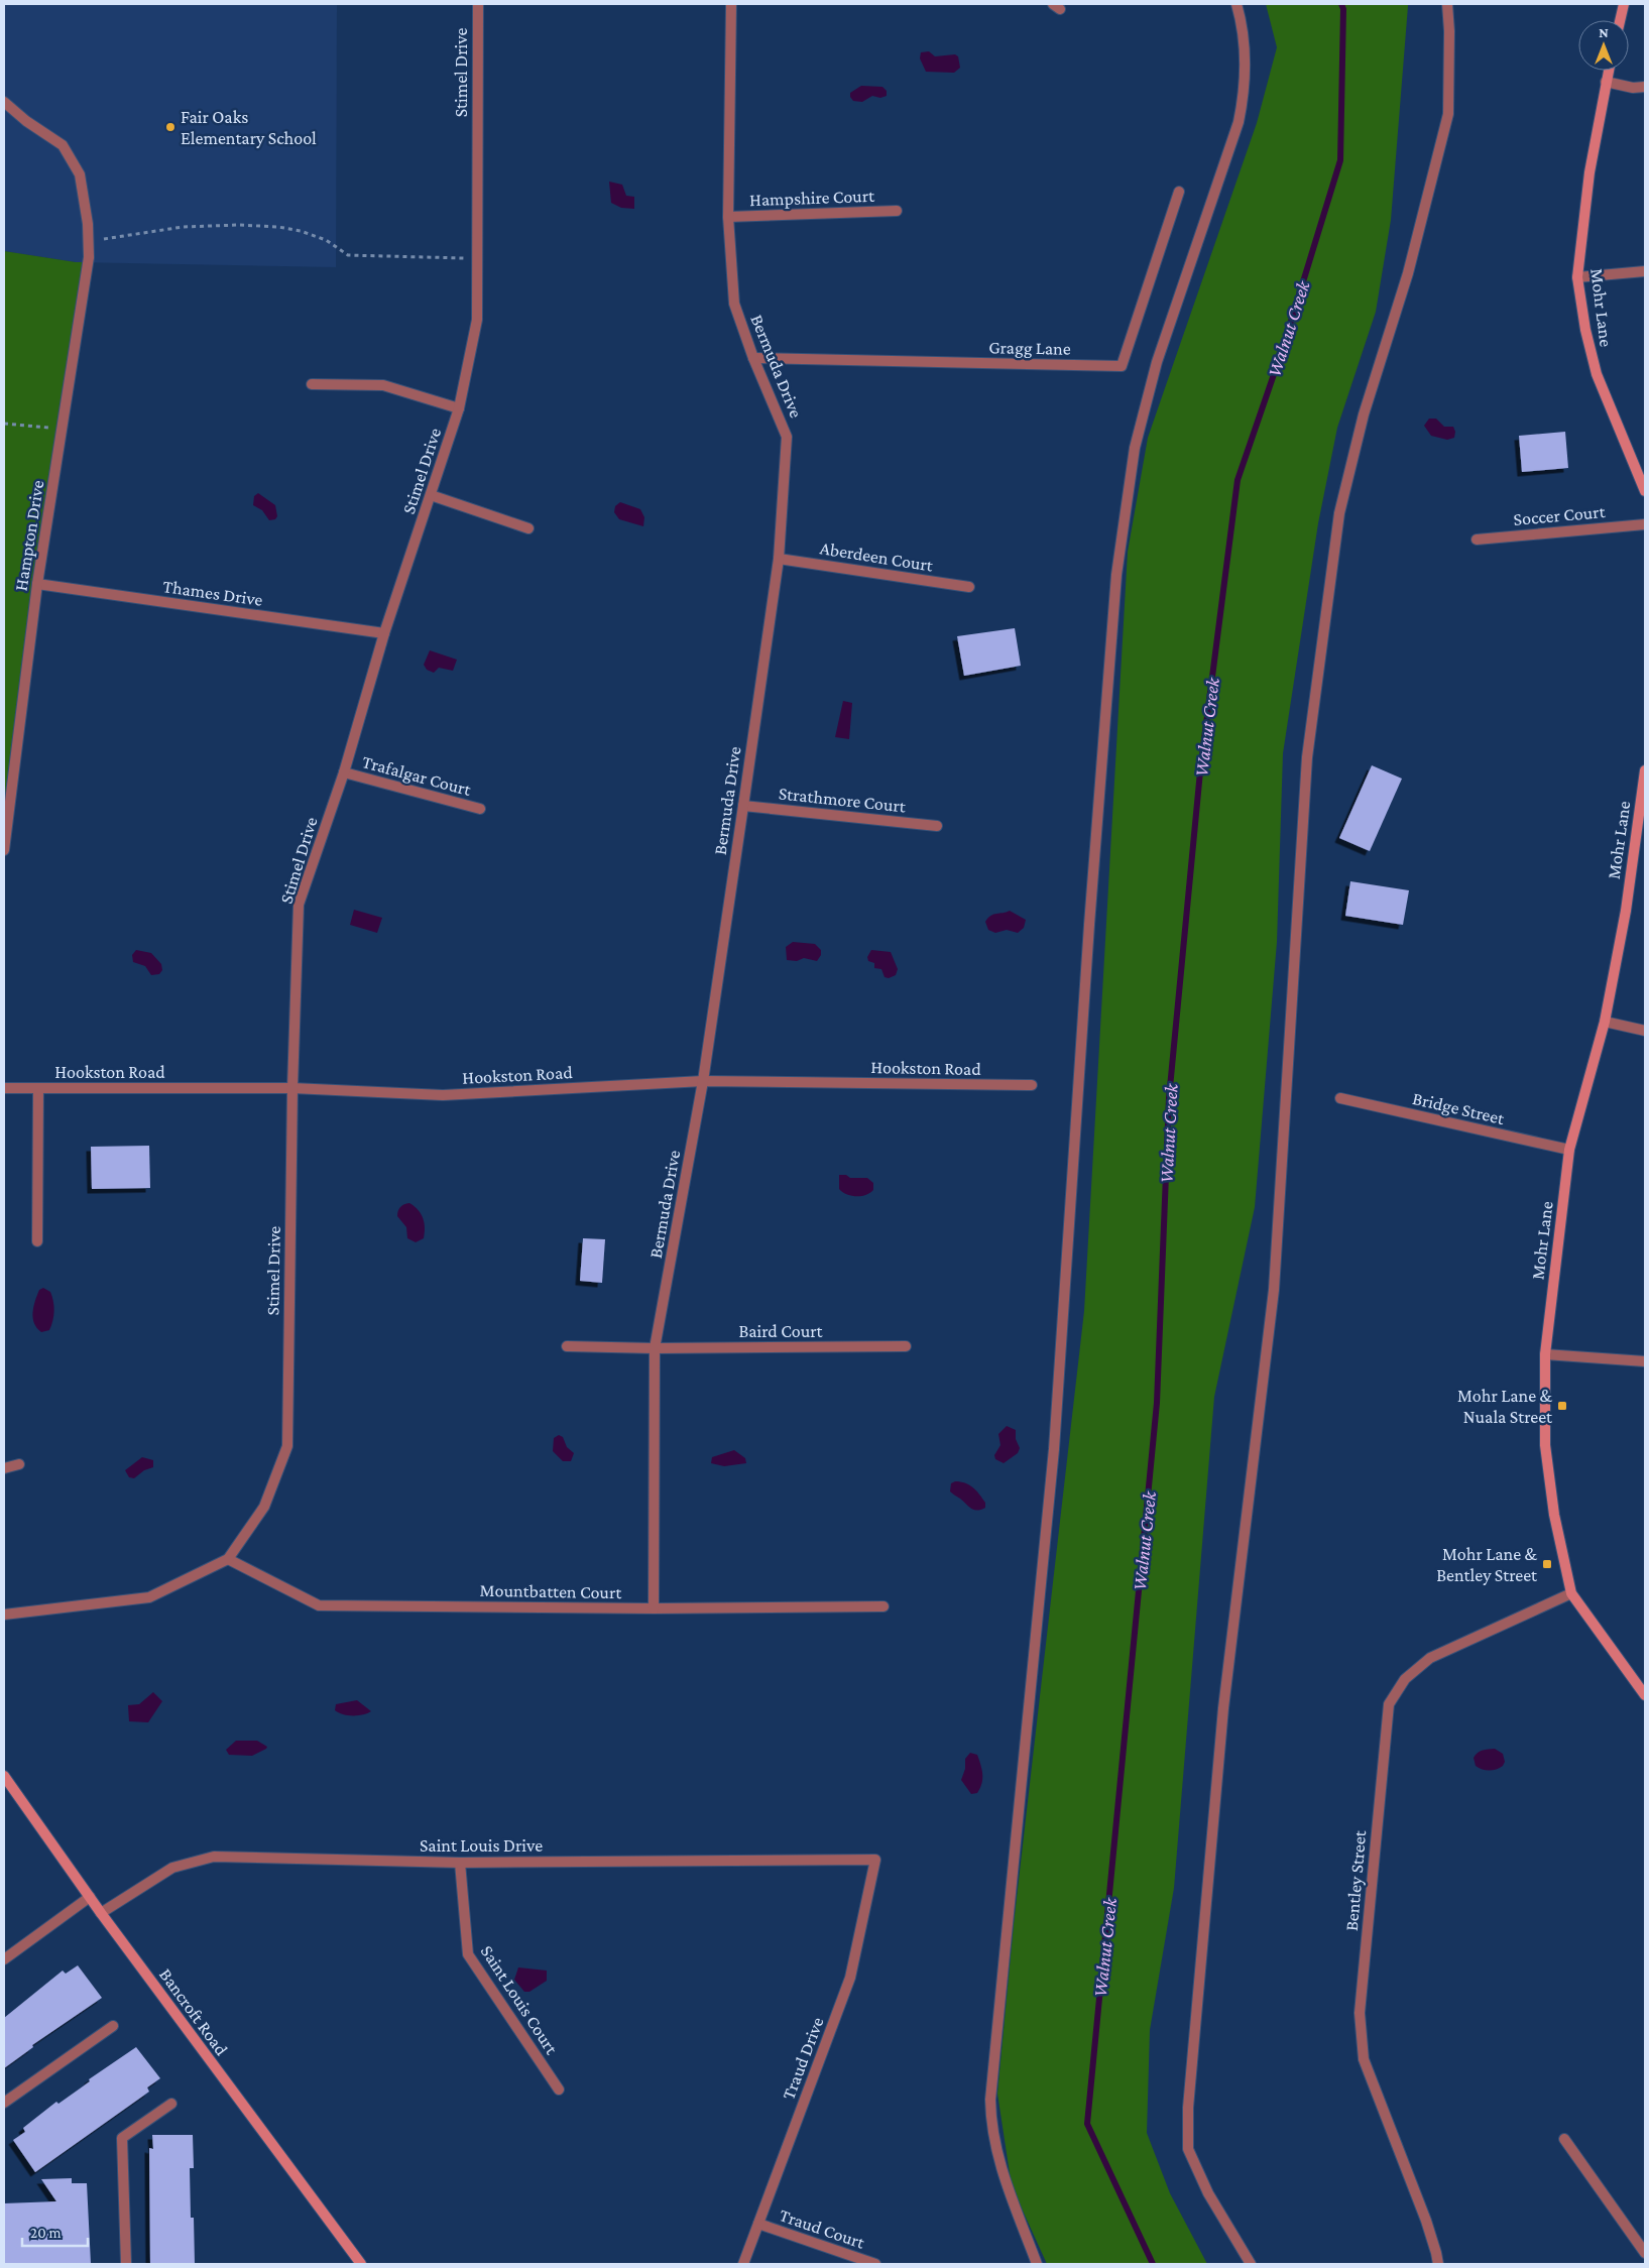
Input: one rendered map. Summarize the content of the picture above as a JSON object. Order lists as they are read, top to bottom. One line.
{"streets":{"street":["Stimel Drive","Hampshire Court","Mohr Lane","Gragg Lane","Bermuda Drive","Soccer Court","Hampton Drive","Aberdeen Court","Thames Drive","Trafalgar Court","Strathmore Court","Hookston Road","Bridge Street","Baird Court","Mountbatten Court","Saint Louis Drive","Bentley Street","Saint Louis Court","Bancroft Road","Traud Drive","Traud Court"]},"crossings":[["Stimel Drive","Thames Drive"],["Stimel Drive","Trafalgar Court"],["Stimel Drive","Hookston Road"],["Stimel Drive","Mountbatten Court"],["Hampshire Court","Bermuda Drive"],["Mohr Lane","Bridge Street"],["Mohr Lane","Bentley Street"],["Gragg Lane","Bermuda Drive"],["Bermuda Drive","Aberdeen Court"],["Bermuda Drive","Strathmore Court"],["Bermuda Drive","Hookston Road"],["Bermuda Drive","Baird Court"],["Bermuda Drive","Mountbatten Court"],["Hampton Drive","Thames Drive"],["Saint Louis Drive","Saint Louis Court"],["Saint Louis Drive","Bancroft Road"],["Saint Louis Drive","Traud Drive"],["Traud Drive","Traud Court"]],"water":["Walnut Creek"],"places":{"other":["Fair Oaks Elementary School"],"transit":["Mohr Lane & Nuala Street","Mohr Lane & Bentley Street"]},"scale_bar":"20 m","north":"top"}
